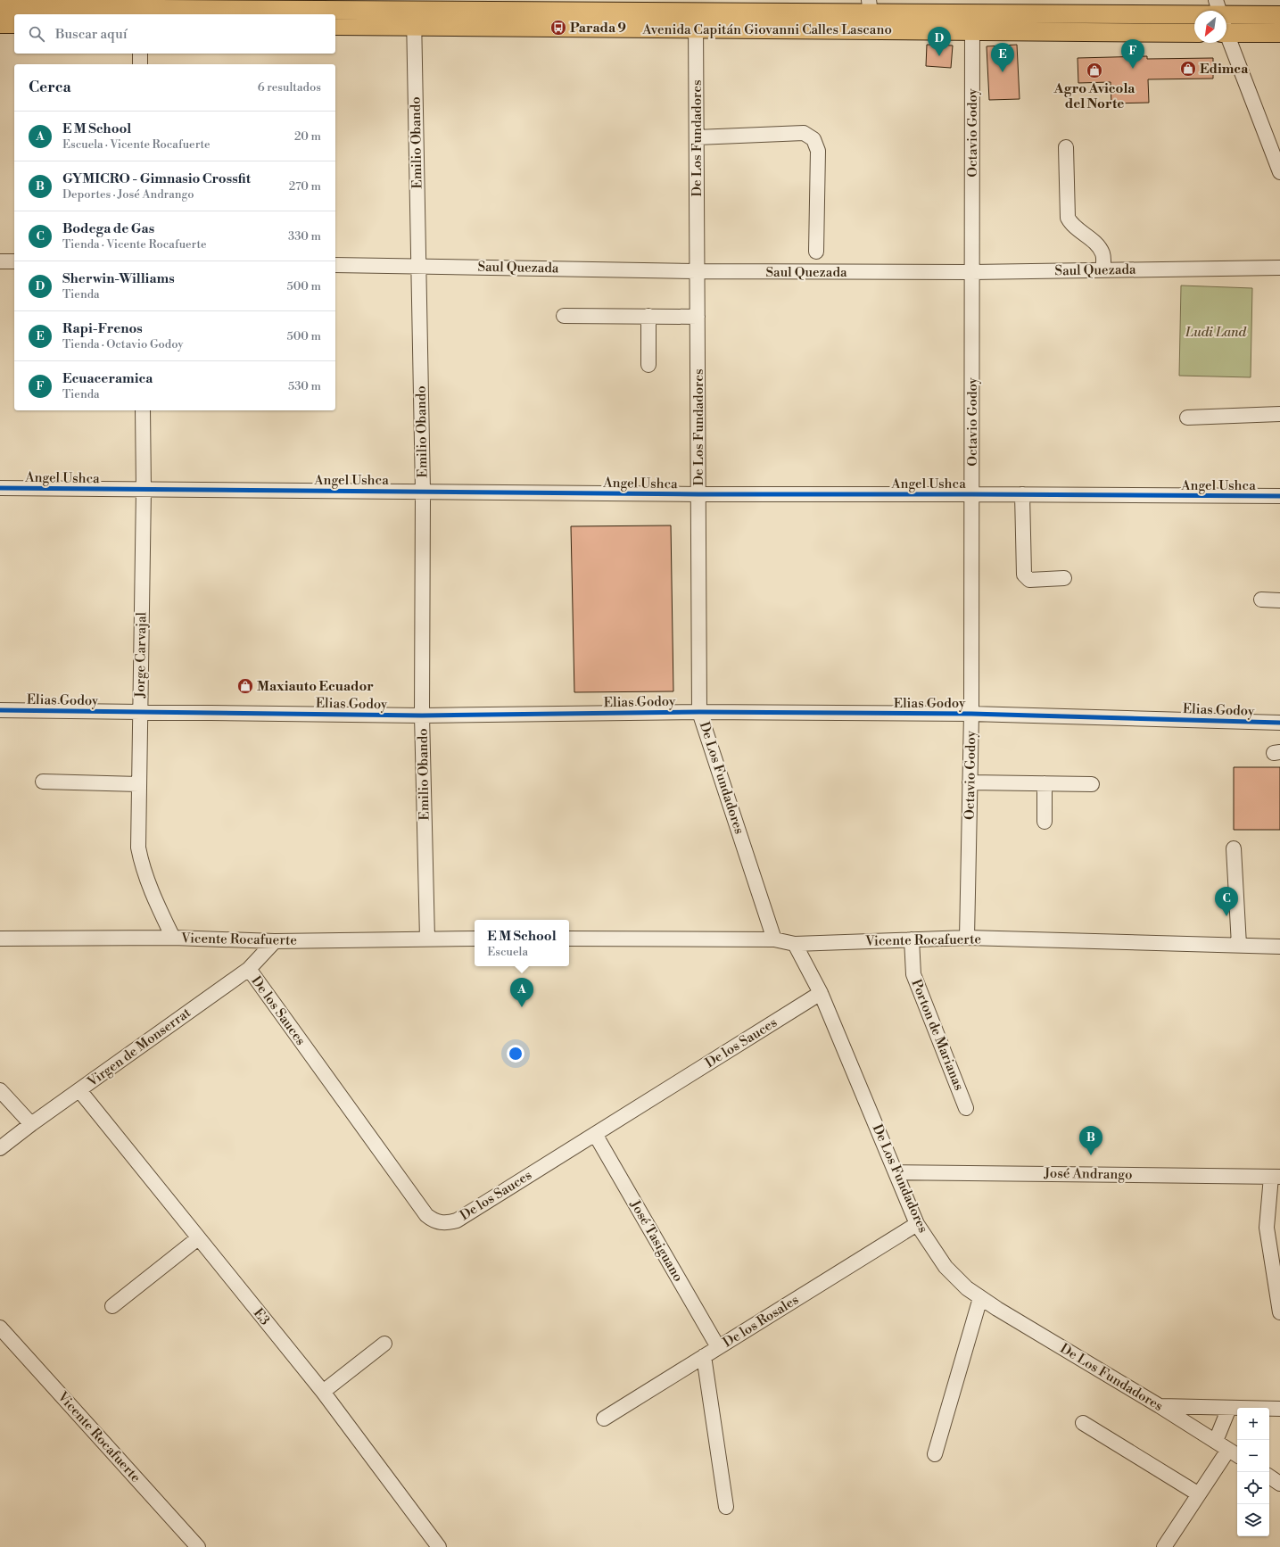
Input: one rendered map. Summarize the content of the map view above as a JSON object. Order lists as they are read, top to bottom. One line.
{"streets":{"main road":["Avenida Capitán Giovanni Calles Lascano"],"street":["Octavio Godoy","De Los Fundadores","Emilio Obando","Saul Quezada","Angel Ushca","Jorge Carvajal","Elias Godoy","Vicente Rocafuerte","De los Sauces","Porton de Marianas","Virgen de Monserrat","José Andrango","José Tasiguano","E3","De los Rosales"]},"crossings":[["Avenida Capitán Giovanni Calles Lascano","Octavio Godoy"],["Avenida Capitán Giovanni Calles Lascano","De Los Fundadores"],["Octavio Godoy","Saul Quezada"],["Octavio Godoy","Angel Ushca"],["Octavio Godoy","Elias Godoy"],["Octavio Godoy","Vicente Rocafuerte"],["De Los Fundadores","Saul Quezada"],["De Los Fundadores","Angel Ushca"],["De Los Fundadores","Elias Godoy"],["De Los Fundadores","Vicente Rocafuerte"],["De Los Fundadores","De los Sauces"],["De Los Fundadores","José Andrango"],["De Los Fundadores","De los Rosales"],["Emilio Obando","Saul Quezada"],["Emilio Obando","Angel Ushca"],["Emilio Obando","Elias Godoy"],["Emilio Obando","Vicente Rocafuerte"],["Angel Ushca","Jorge Carvajal"],["Jorge Carvajal","Elias Godoy"],["Jorge Carvajal","Vicente Rocafuerte"],["Vicente Rocafuerte","Porton de Marianas"],["Vicente Rocafuerte","Virgen de Monserrat"],["De los Sauces","Virgen de Monserrat"],["De los Sauces","José Tasiguano"],["Virgen de Monserrat","E3"],["José Tasiguano","De los Rosales"]],"parks":["Ludi Land"],"places":{"bus stop":["Parada 9"],"shop":["Edimca","Agro Avicola del Norte","Maxiauto Ecuador"]},"north":"bottom left","page":{"search":"Buscar aquí","pins":["D","F","E","C","A","B"],"heading":["Cerca","6 resultados"],"list":[{"mark":"A","name":"E M School","note":"Escuela · Vicente Rocafuerte","value":"20 m"},{"mark":"B","name":"GYMICRO - Gimnasio Crossfit","note":"Deportes · José Andrango","value":"270 m"},{"mark":"C","name":"Bodega de Gas","note":"Tienda · Vicente Rocafuerte","value":"330 m"},{"mark":"D","name":"Sherwin-Williams","note":"Tienda","value":"500 m"},{"mark":"E","name":"Rapi-Frenos","note":"Tienda · Octavio Godoy","value":"500 m"},{"mark":"F","name":"Ecuaceramica","note":"Tienda","value":"530 m"}],"popup":["E M School","Escuela"],"map_buttons":["+","−"]}}
